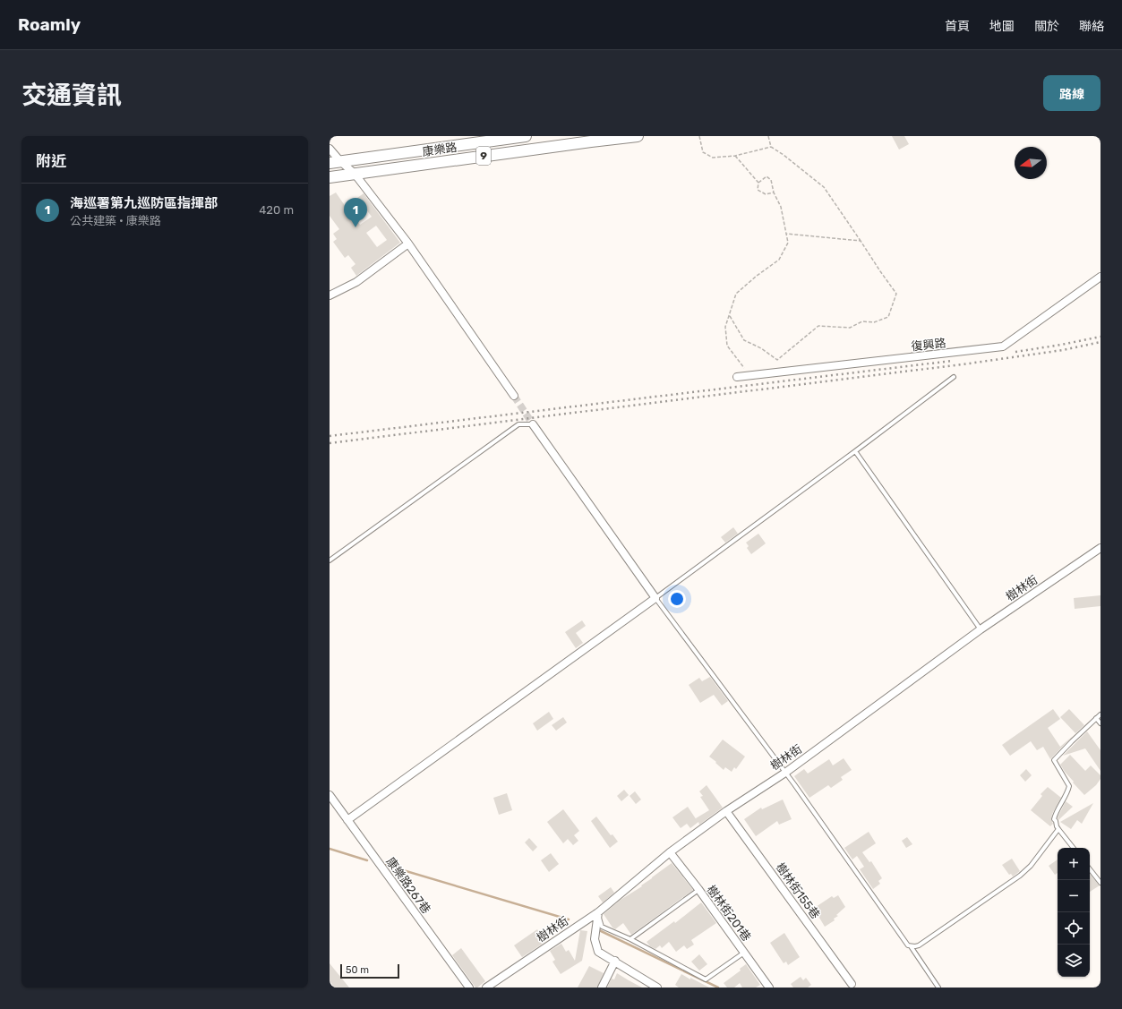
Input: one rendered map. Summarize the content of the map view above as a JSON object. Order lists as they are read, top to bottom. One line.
{"streets":{"main road":["康樂路","9"],"street":["復興路","樹林街","康樂路267巷","樹林街155巷","樹林街201巷"]},"crossings":[["樹林街","樹林街155巷"],["樹林街","樹林街201巷"]],"scale_bar":"50 m","north":"left","page":{"header":"Roamly","nav":["首頁","地圖","關於","聯絡"],"title":"交通資訊","buttons":"路線","heading":"附近","list":[{"mark":"1","name":"海巡署第九巡防區指揮部","note":"公共建築 · 康樂路","value":"420 m"}],"pins":"1","map_buttons":["+","−"],"scale":"50 m"}}
